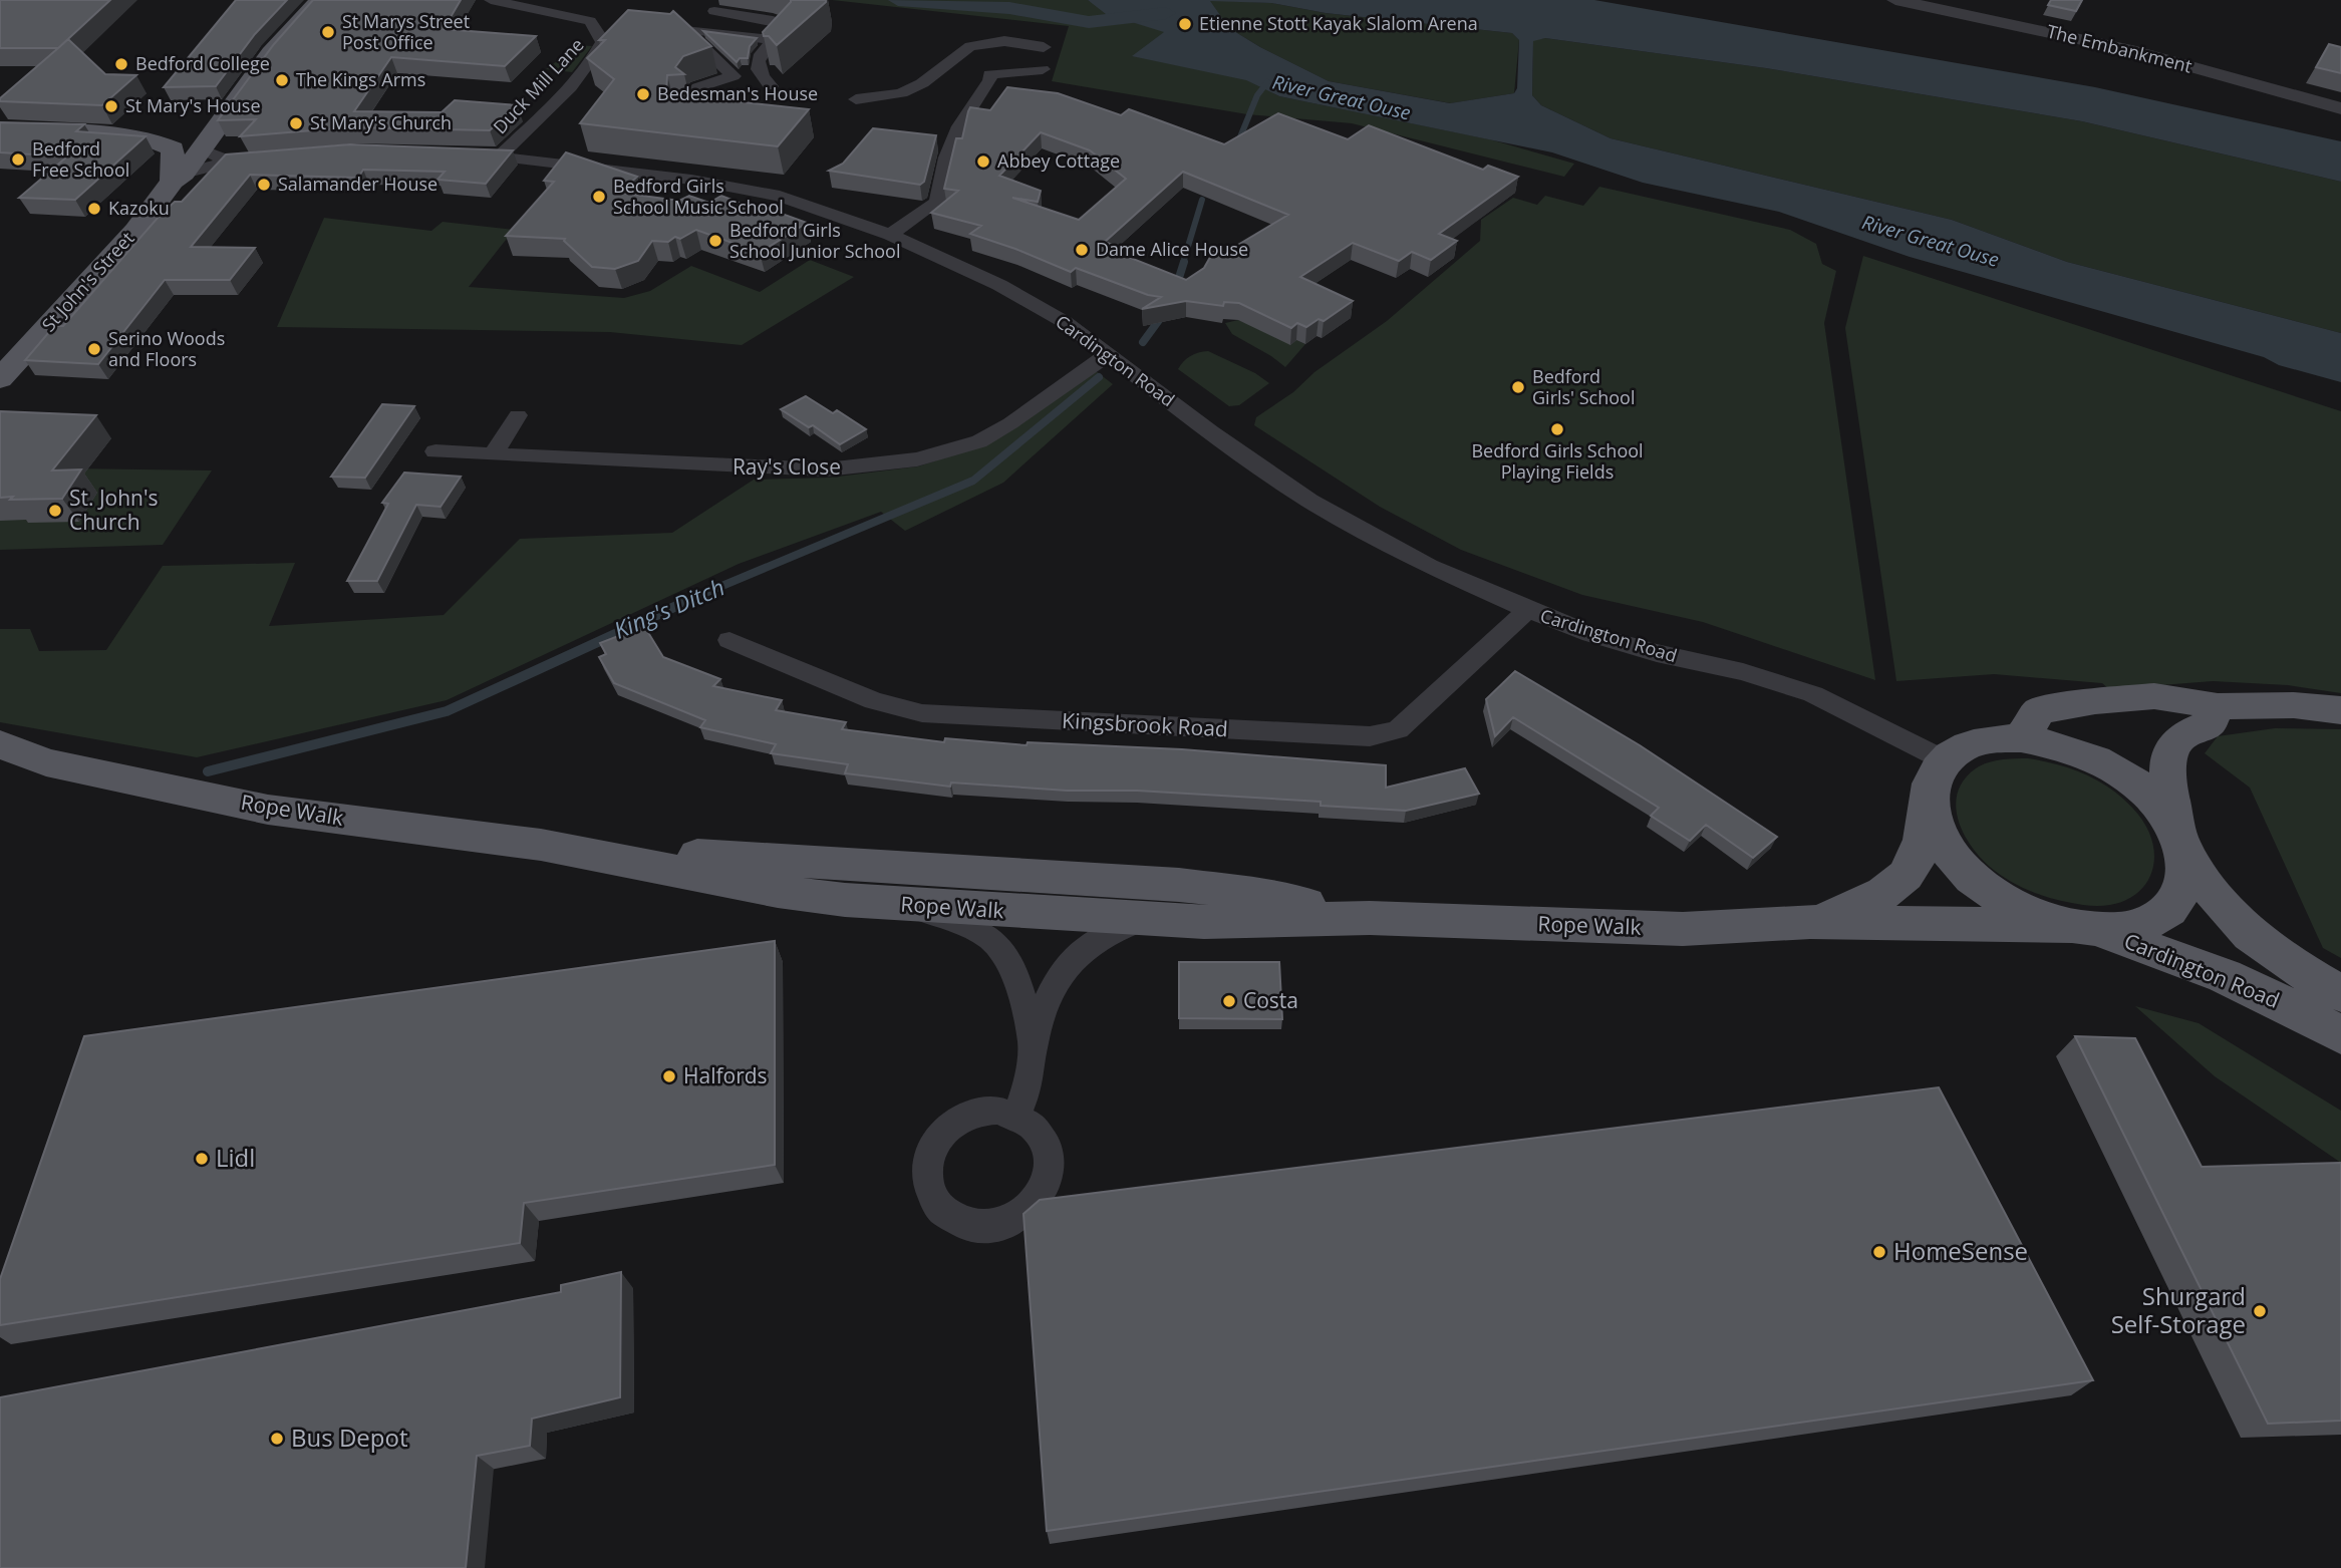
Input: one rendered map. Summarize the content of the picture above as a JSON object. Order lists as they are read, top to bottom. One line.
{"streets":{"main road":["St John's Street","Cardington Road","Rope Walk"],"street":["The Embankment","Duck Mill Lane","Ray's Close","Kingsbrook Road"]},"crossings":[["Duck Mill Lane","Cardington Road"],["Cardington Road","Ray's Close"],["Cardington Road","Kingsbrook Road"],["Cardington Road","Rope Walk"]],"water":["River Great Ouse","King's Ditch"],"places":["Etienne Stott Kayak Slalom Arena","St Marys Street Post Office","Bedford College","The Kings Arms","Bedesman's House","St Mary's House","St Mary's Church","Bedford Free School","Abbey Cottage","Salamander House","Bedford Girls School Music School","Kazoku","Bedford Girls School Junior School","Dame Alice House","Serino Woods and Floors","Bedford Girls' School","Bedford Girls School Playing Fields","St. John's Church","Costa","Halfords","Lidl","HomeSense","Shurgard Self-Storage","Bus Depot"]}
